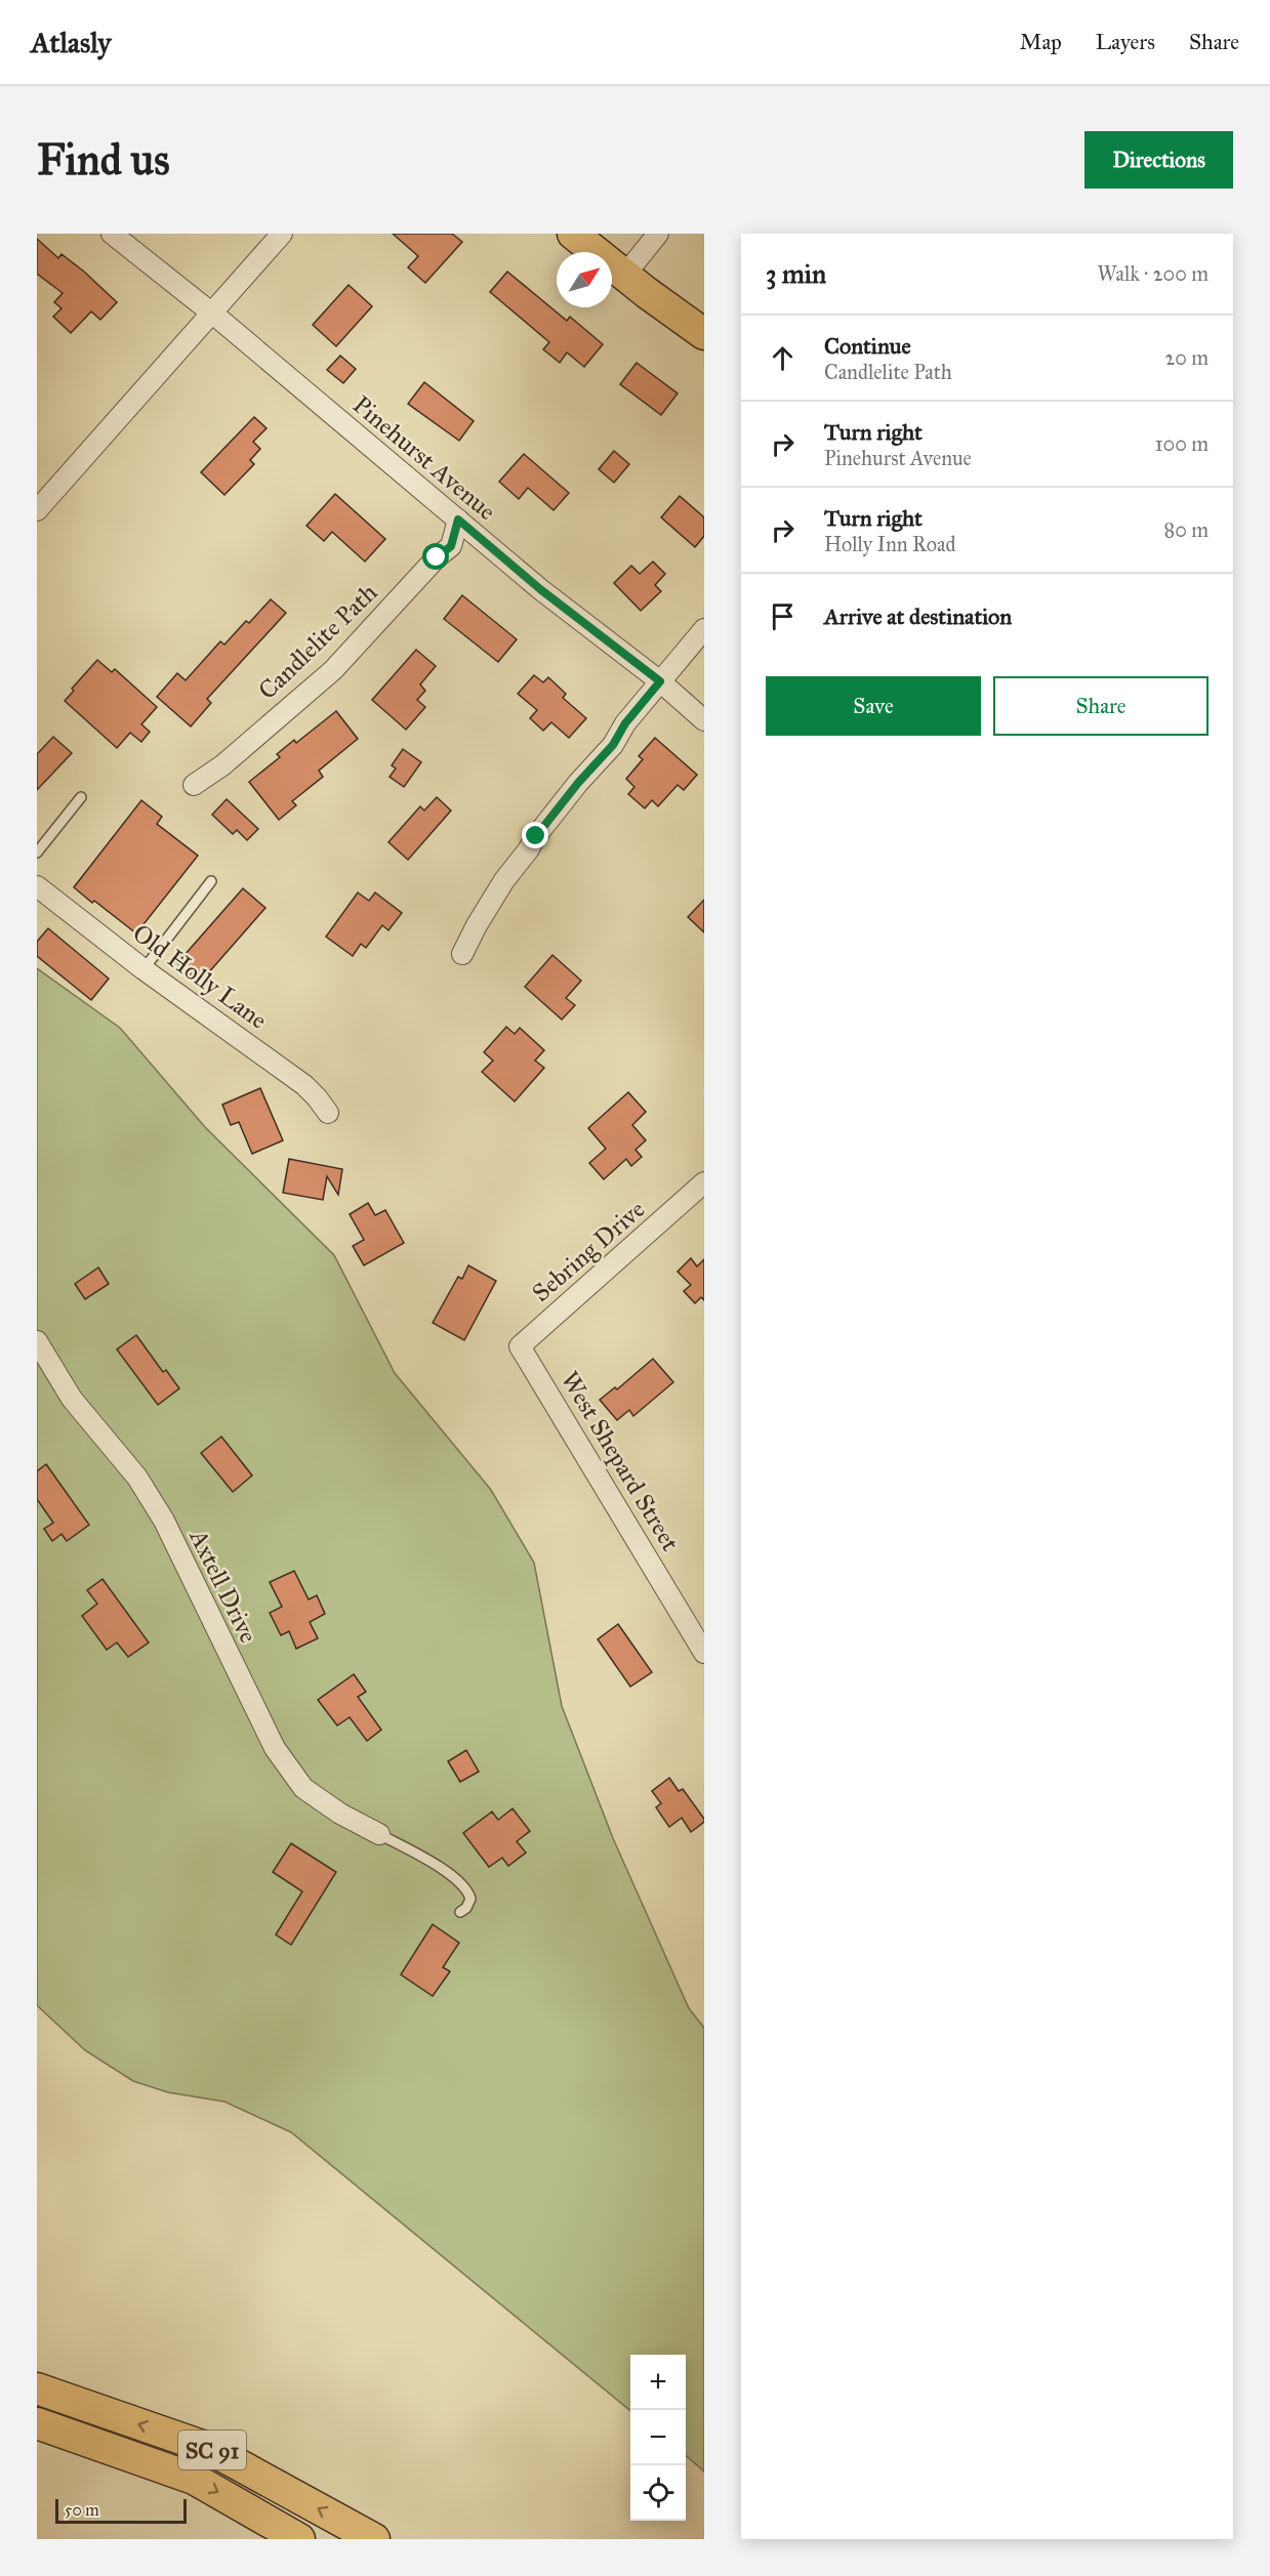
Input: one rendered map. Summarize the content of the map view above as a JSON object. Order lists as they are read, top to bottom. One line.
{"streets":{"main road":["SC 91"],"street":["Pinehurst Avenue","Candlelite Path","Old Holly Lane","Sebring Drive","West Shepard Street","Axtell Drive"]},"crossings":[["Pinehurst Avenue","Candlelite Path"],["Sebring Drive","West Shepard Street"]],"scale_bar":"50 m","north":"top right","page":{"header":"Atlasly","nav":["Map","Layers","Share"],"buttons":["Directions",["Save","Share"]],"title":"Find us","heading":["3 min","Walk · 200 m"],"list":[["Continue","Candlelite Path","20 m"],["Turn right","Pinehurst Avenue","100 m"],["Turn right","Holly Inn Road","80 m"],"Arrive at destination"],"map_buttons":["+","−"],"scale":"50 m"}}
